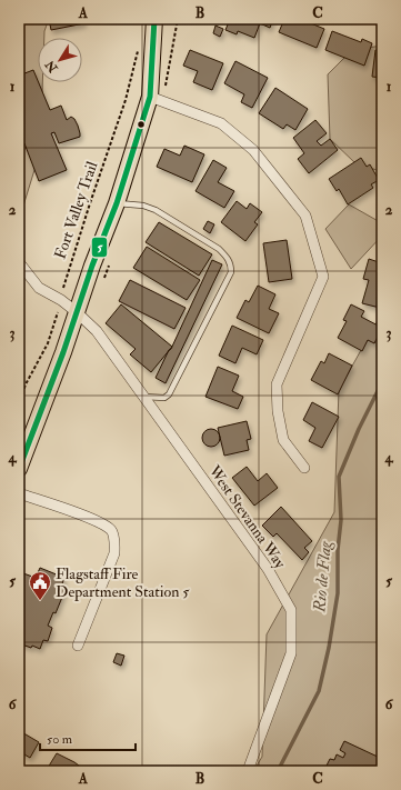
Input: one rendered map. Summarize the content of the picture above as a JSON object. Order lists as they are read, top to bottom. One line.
{"streets":{"street":["West Stevanna Way"],"path":["Fort Valley Trail"]},"crossings":[["Fort Valley Trail","West Stevanna Way"]],"water":["Rio de Flag"],"places":{"public building":["Flagstaff Fire Department Station 5"]},"lines":["transit line 5"],"scale_bar":"50 m","north":"bottom left","grid":{"columns":["A","B","C"],"rows":["1","2","3","4","5","6"]}}
